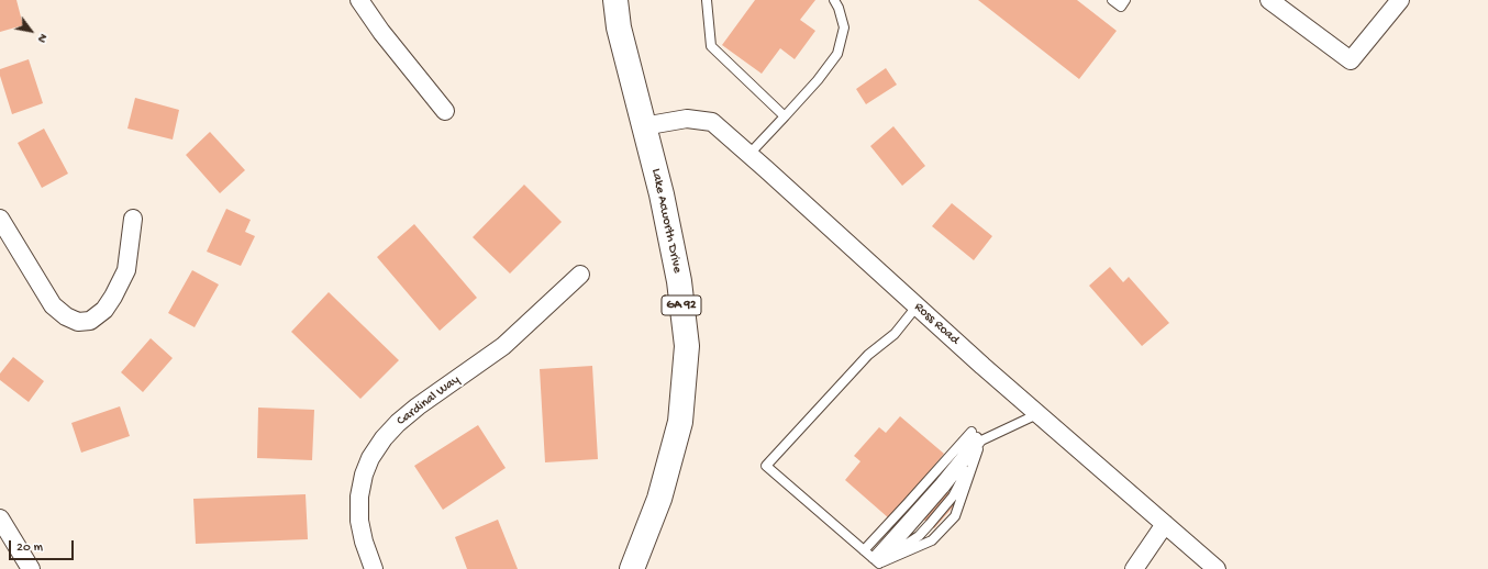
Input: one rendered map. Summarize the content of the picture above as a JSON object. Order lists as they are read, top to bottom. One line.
{"streets":{"main road":["Lake Acworth Drive","GA 92"],"street":["Ross Road","Cardinal Way"]},"crossings":[["Lake Acworth Drive","Ross Road"]],"scale_bar":"20 m","north":"bottom right"}
